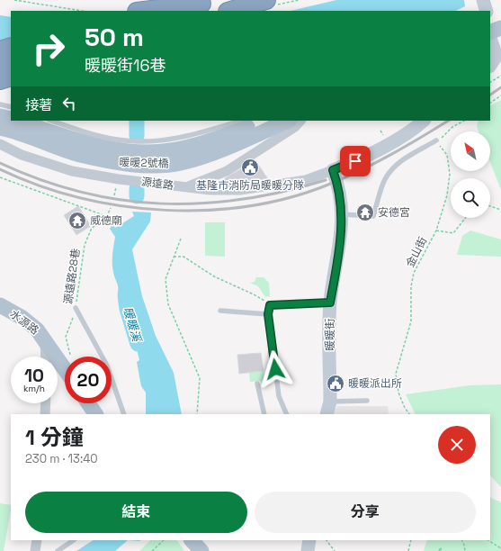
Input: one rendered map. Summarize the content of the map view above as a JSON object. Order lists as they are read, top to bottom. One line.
{"streets":{"main road":["暖暖2號橋","水源路"],"street":["源遠路","暖暖街"],"path":["金山街","源遠路28巷"]},"water":["暖暖溪"],"places":{"public building":["基隆市消防局暖暖分隊","暖暖派出所"],"temple":["安德宮","威德廟"]},"north":"top left","page":{"turn":["50 m","暖暖街16巷"],"then":"接著","speed":"10 km/h","limit":"20","heading":["1 分鐘","230 m · 13:40"],"buttons":["結束","分享"]}}
